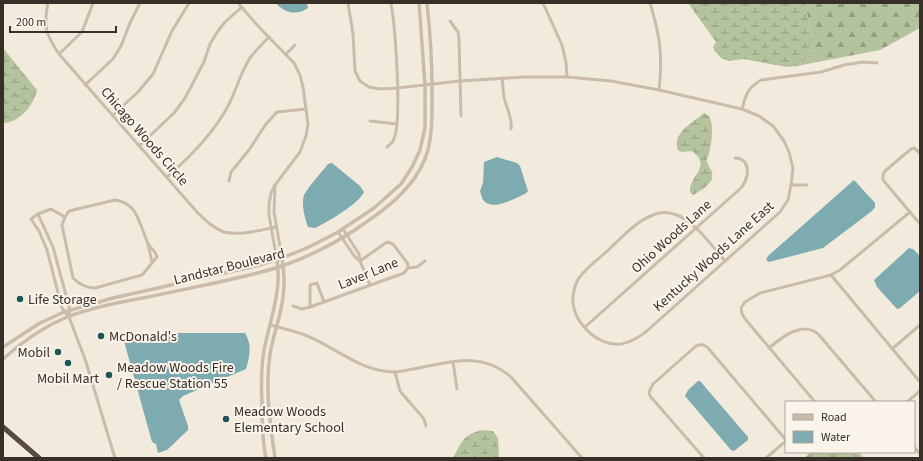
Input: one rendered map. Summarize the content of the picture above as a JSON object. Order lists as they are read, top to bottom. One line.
{"streets":{"street":["Chicago Woods Circle","Ohio Woods Lane","Kentucky Woods Lane East","Landstar Boulevard","Laver Lane"]},"crossings":[["Ohio Woods Lane","Kentucky Woods Lane East"],["Kentucky Woods Lane East","Landstar Boulevard"]],"places":["Life Storage","McDonald's","Mobil","Mobil Mart","Meadow Woods Fire / Rescue Station 55","Meadow Woods Elementary School"],"legend":["Road","Water"],"scale_bar":"200 m"}
